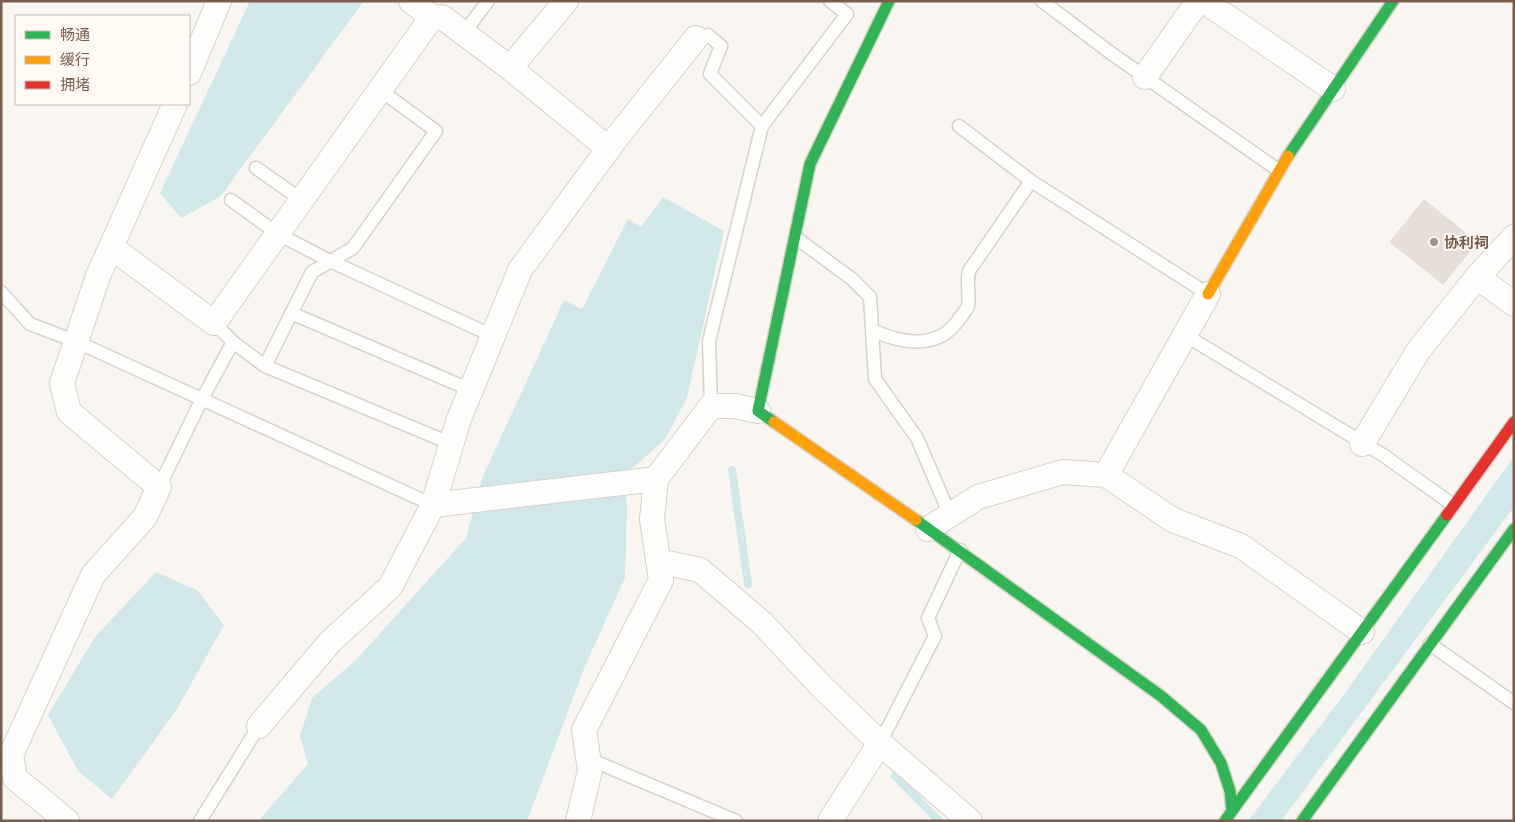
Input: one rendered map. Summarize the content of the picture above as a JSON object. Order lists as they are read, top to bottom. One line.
{"places":["协利祠"],"legend":["畅通","缓行","拥堵"]}
